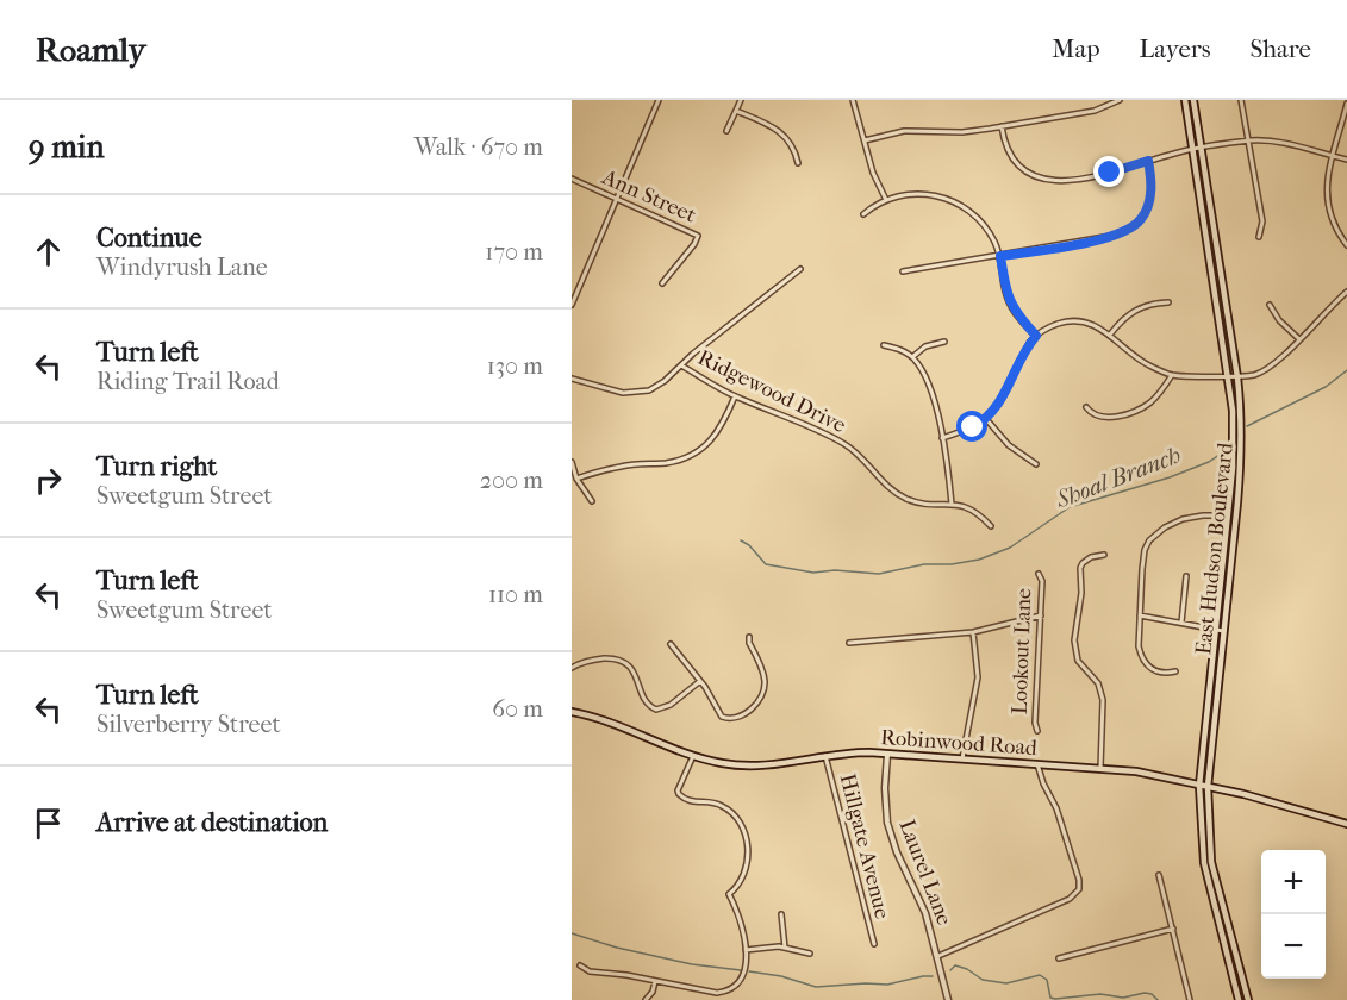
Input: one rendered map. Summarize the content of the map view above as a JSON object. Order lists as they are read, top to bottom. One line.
{"streets":{"main road":["East Hudson Boulevard","Robinwood Road"],"street":["Ann Street","Ridgewood Drive","Lookout Lane","Hillgate Avenue","Laurel Lane"]},"crossings":[["East Hudson Boulevard","Robinwood Road"],["Robinwood Road","Hillgate Avenue"],["Robinwood Road","Laurel Lane"]],"water":["Shoal Branch"],"page":{"header":"Roamly","nav":["Map","Layers","Share"],"heading":["9 min","Walk · 670 m"],"list":[["Continue","Windyrush Lane","170 m"],["Turn left","Riding Trail Road","130 m"],["Turn right","Sweetgum Street","200 m"],["Turn left","Sweetgum Street","110 m"],["Turn left","Silverberry Street","60 m"],"Arrive at destination"],"map_buttons":["+","−"]}}
